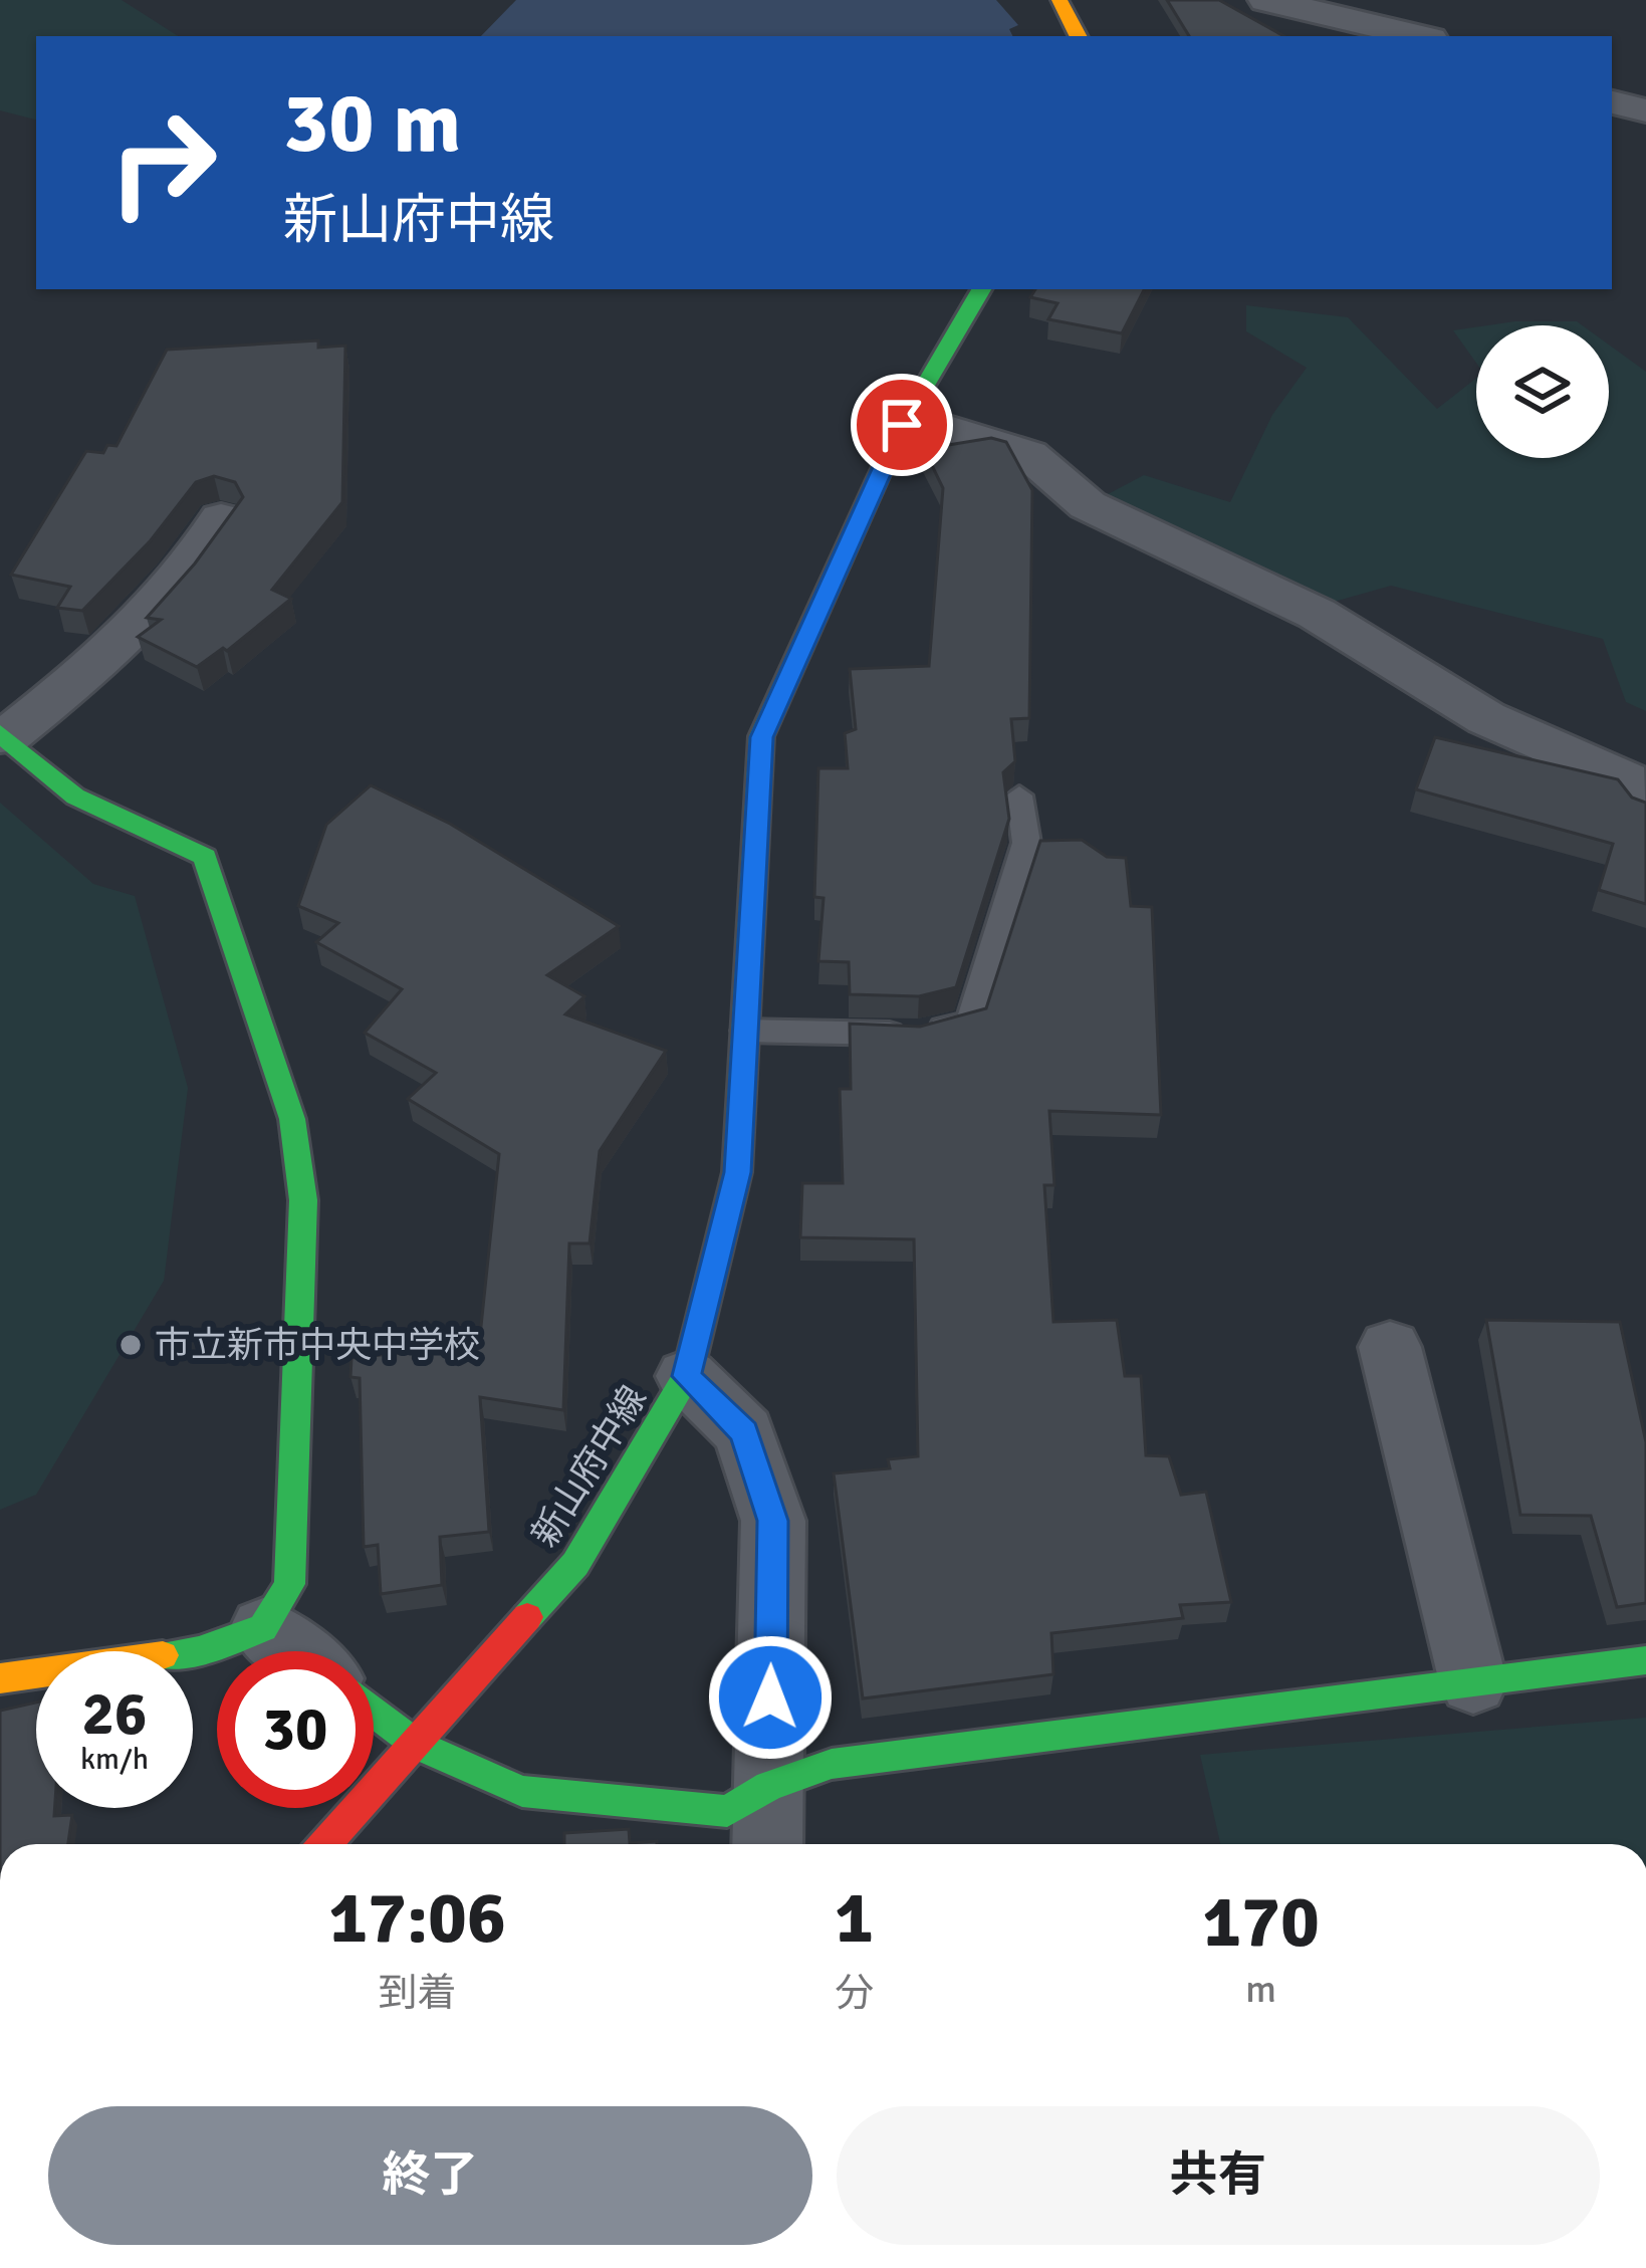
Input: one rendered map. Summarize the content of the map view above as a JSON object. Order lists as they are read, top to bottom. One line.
{"streets":{"street":["新山府中線"]},"places":["市立新市中央中学校"],"page":{"turn":["30 m","新山府中線"],"speed":"26 km/h","limit":"30","eta":["17:06","到着","1","分","170","m"],"buttons":["終了","共有"]}}
